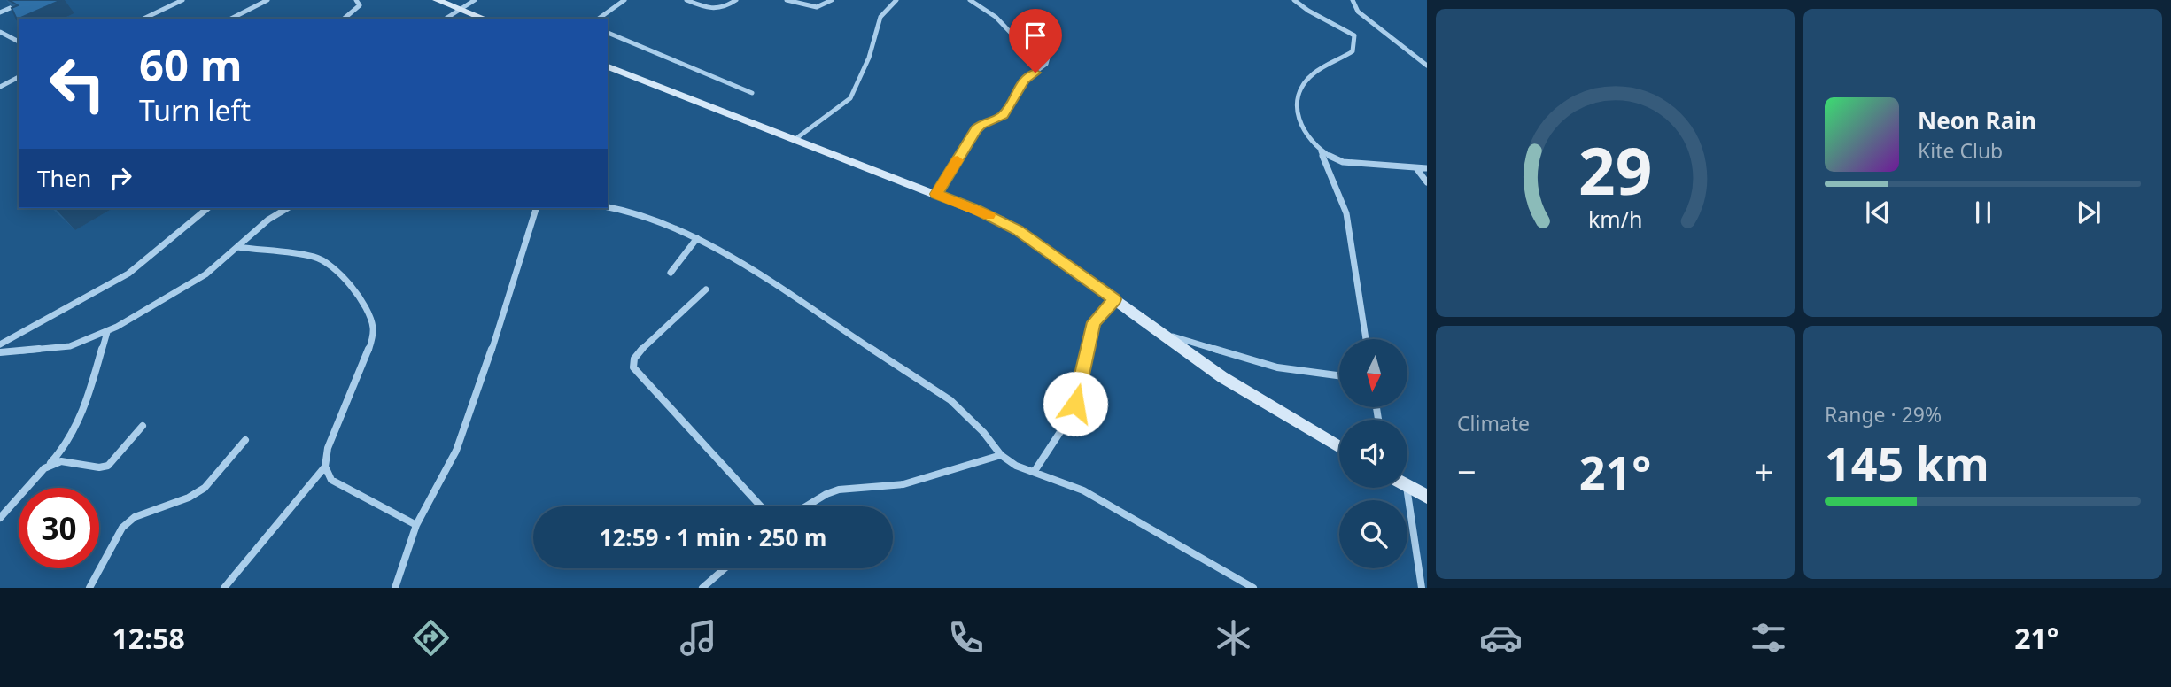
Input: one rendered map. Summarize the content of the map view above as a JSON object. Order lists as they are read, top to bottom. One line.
{"north":"bottom","page":{"turn":["60 m","Turn left"],"song":["Neon Rain","Kite Club"],"then":"Then","tile":["Climate",["Range · 29%","145 km"]],"heat":["−","21°","+"],"limit":"30","trip":"12:59 · 1 min · 250 m","tabs":["12:58","21°"],"gauge":["29","km/h"]}}
